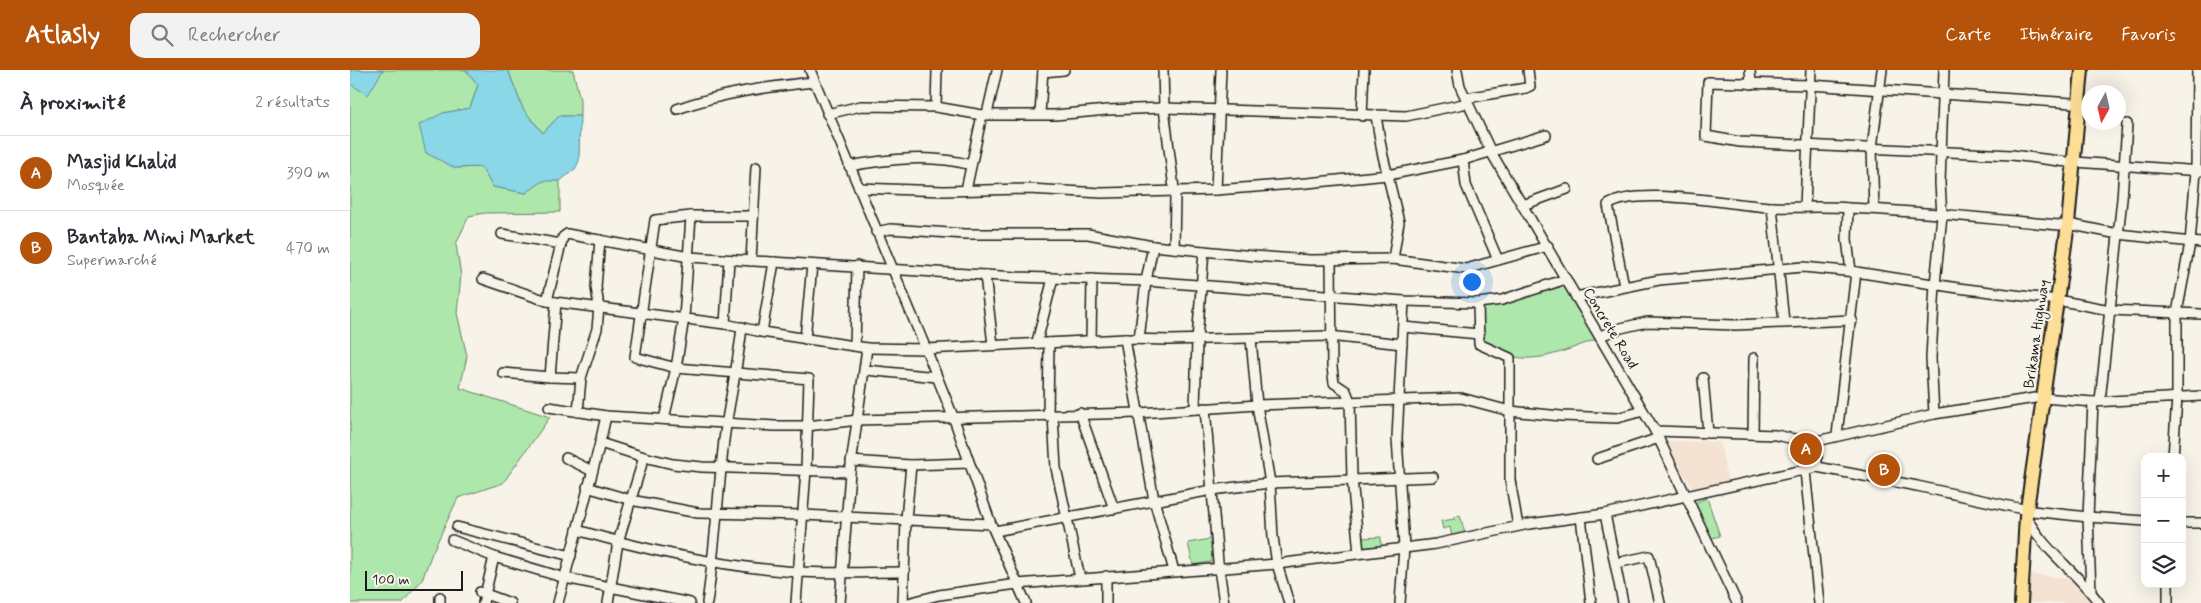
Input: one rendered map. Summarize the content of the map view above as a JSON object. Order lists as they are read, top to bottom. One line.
{"streets":{"highway":["Brikama Highway"],"street":["Concrete Road"]},"scale_bar":"100 m","north":"bottom","page":{"header":"Atlasly","search":"Rechercher","nav":["Carte","Itinéraire","Favoris"],"heading":["À proximité","2 résultats"],"list":[{"mark":"A","name":"Masjid Khalid","note":"Mosquée","value":"390 m"},{"mark":"B","name":"Bantaba Mini Market","note":"Supermarché","value":"470 m"}],"pins":["A","B"],"map_buttons":["+","−"],"scale":"100 m"}}
